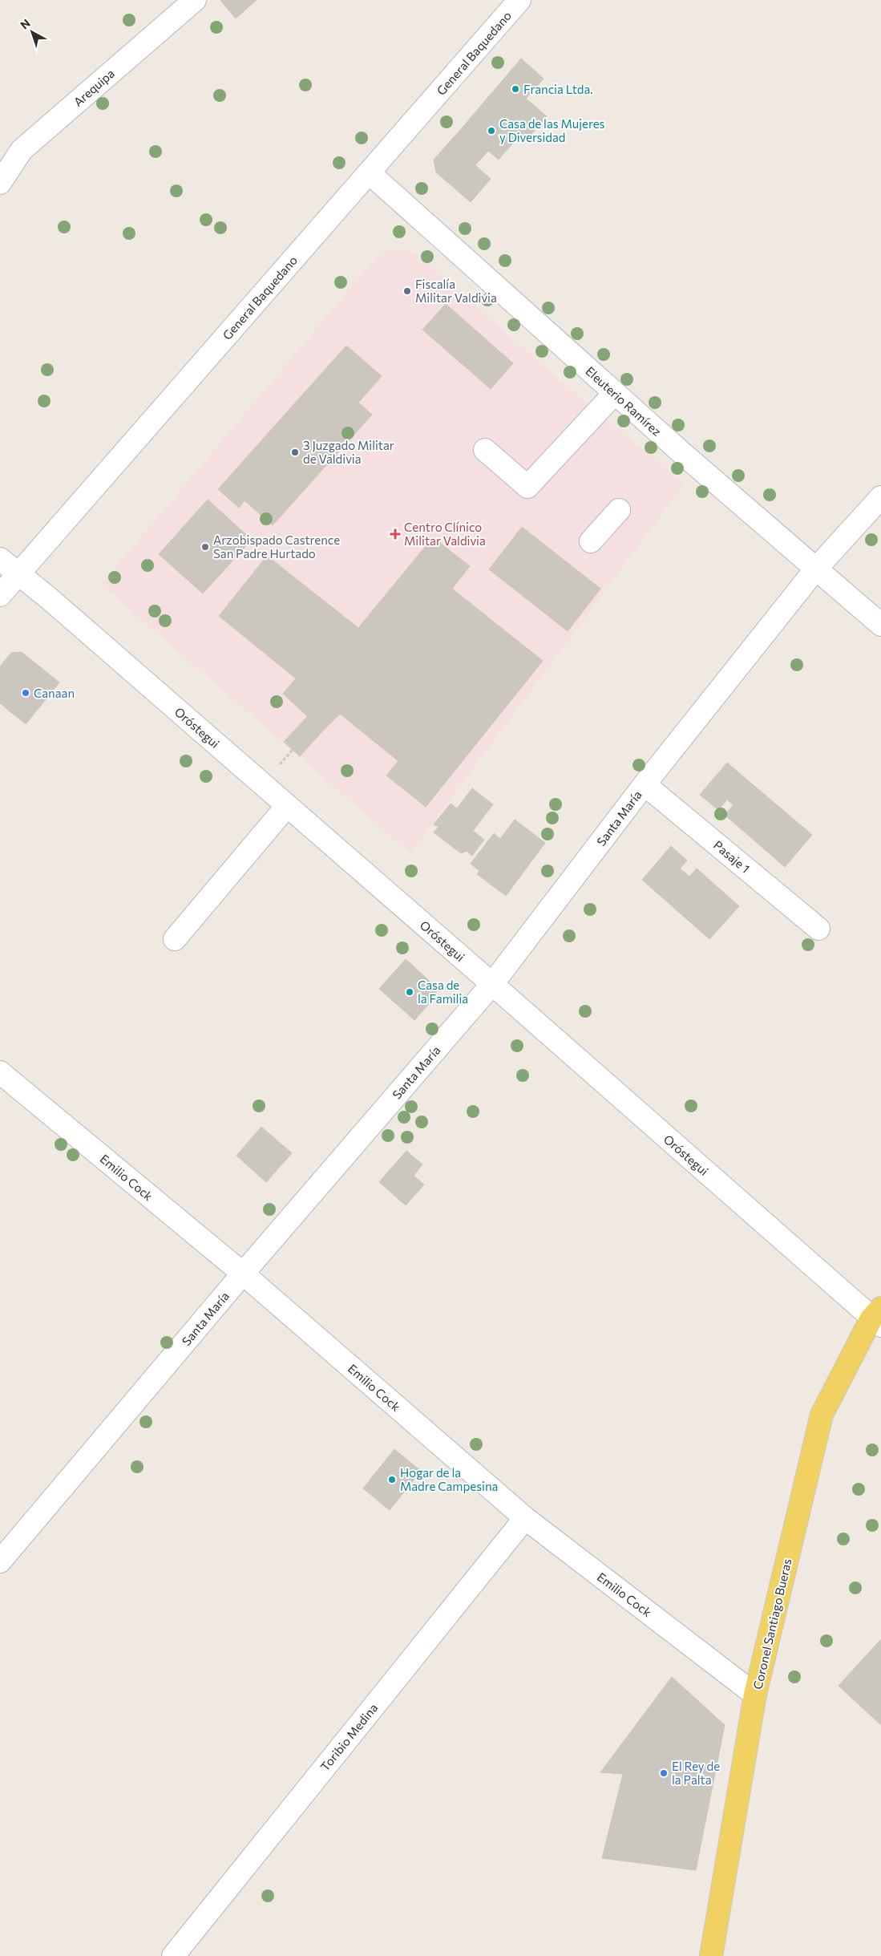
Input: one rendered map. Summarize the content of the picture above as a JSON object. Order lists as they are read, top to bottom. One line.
{"streets":{"main road":["Coronel Santiago Bueras"],"street":["General Baquedano","Arequipa","Eleuterio Ramírez","Oróstegui","Santa María","Pasaje 1","Emilio Cock","Toribio Medina"]},"crossings":[["General Baquedano","Eleuterio Ramírez"],["General Baquedano","Oróstegui"],["Eleuterio Ramírez","Santa María"],["Oróstegui","Santa María"],["Oróstegui","Coronel Santiago Bueras"],["Santa María","Pasaje 1"],["Santa María","Emilio Cock"],["Emilio Cock","Coronel Santiago Bueras"],["Emilio Cock","Toribio Medina"]],"places":{"other":["Francia Ltda.","Casa de las Mujeres y Diversidad","Fiscalía Militar Valdivia","3 Juzgado Militar de Valdivia","Arzobispado Castrence San Padre Hurtado","Canaan","Casa de la Familia","Hogar de la Madre Campesina","El Rey de la Palta"],"health":["Centro Clínico Militar Valdivia"]},"north":"top left"}
